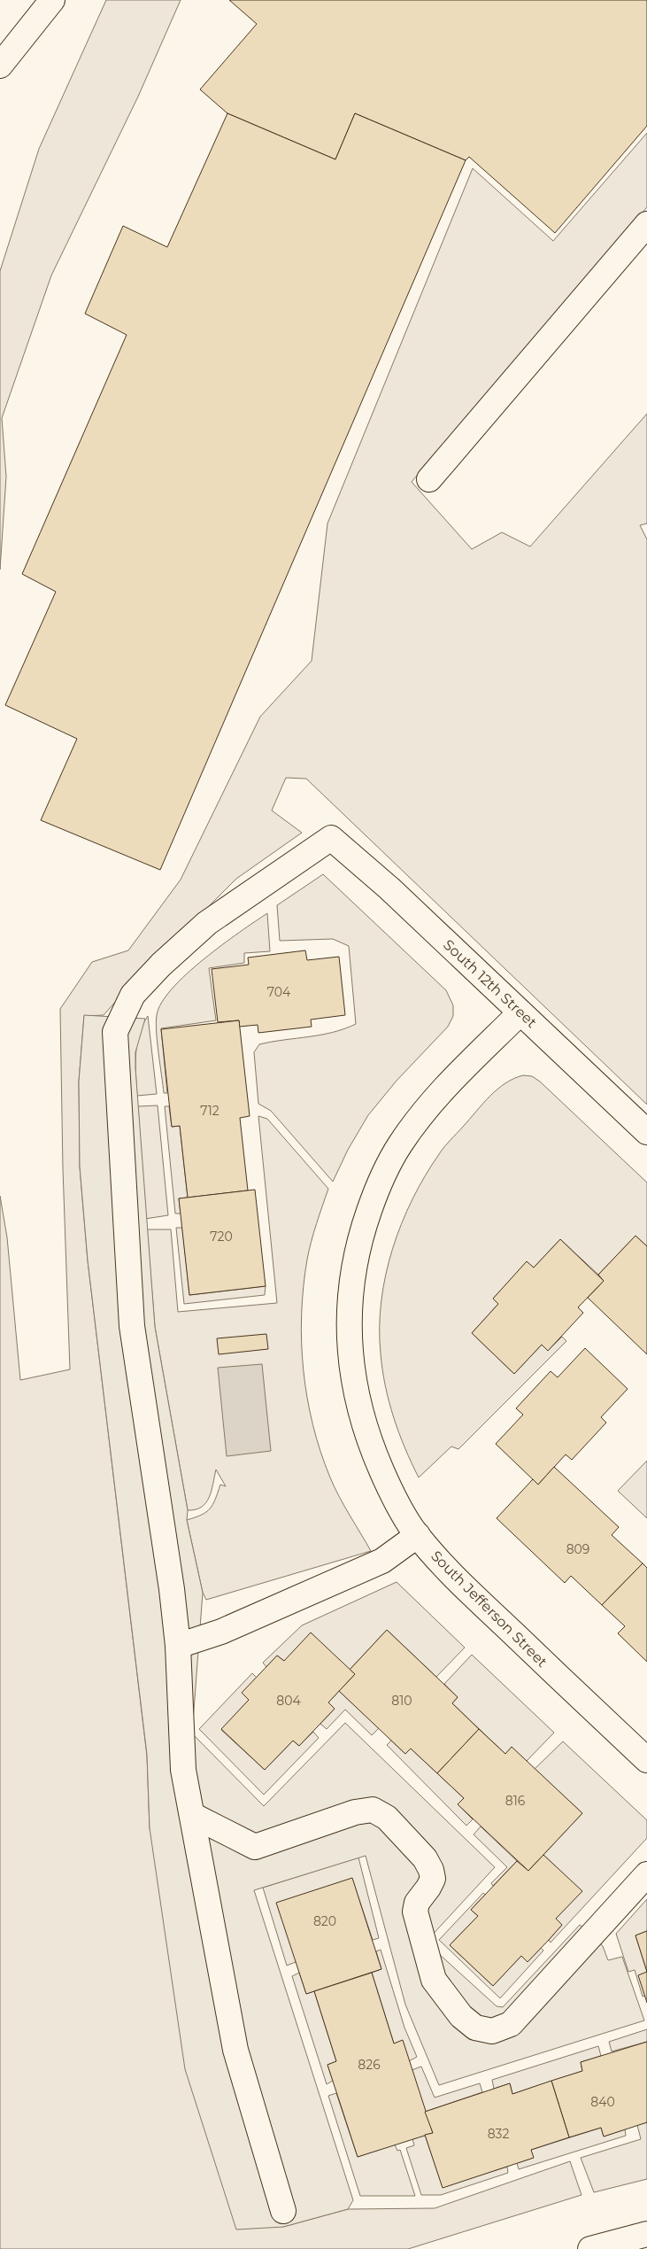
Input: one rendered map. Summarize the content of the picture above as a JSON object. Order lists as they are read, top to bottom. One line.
{"streets":{"street":["South 12th Street","South Jefferson Street"]},"crossings":[["South 12th Street","South Jefferson Street"]],"house_numbers":["704","712","720","809","804","810","816","820","826","840","832"]}
